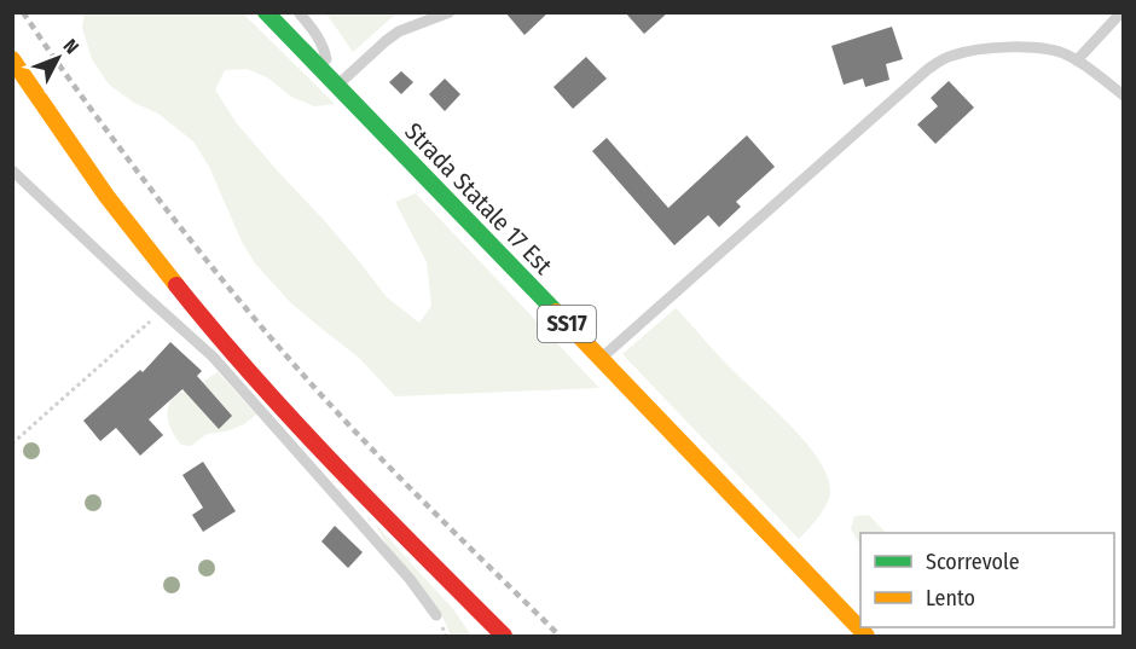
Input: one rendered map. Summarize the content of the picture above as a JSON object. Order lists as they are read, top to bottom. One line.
{"streets":{"main road":["Strada Statale 17 Est","SS17"]},"legend":["Scorrevole","Lento"],"north":"top right"}
